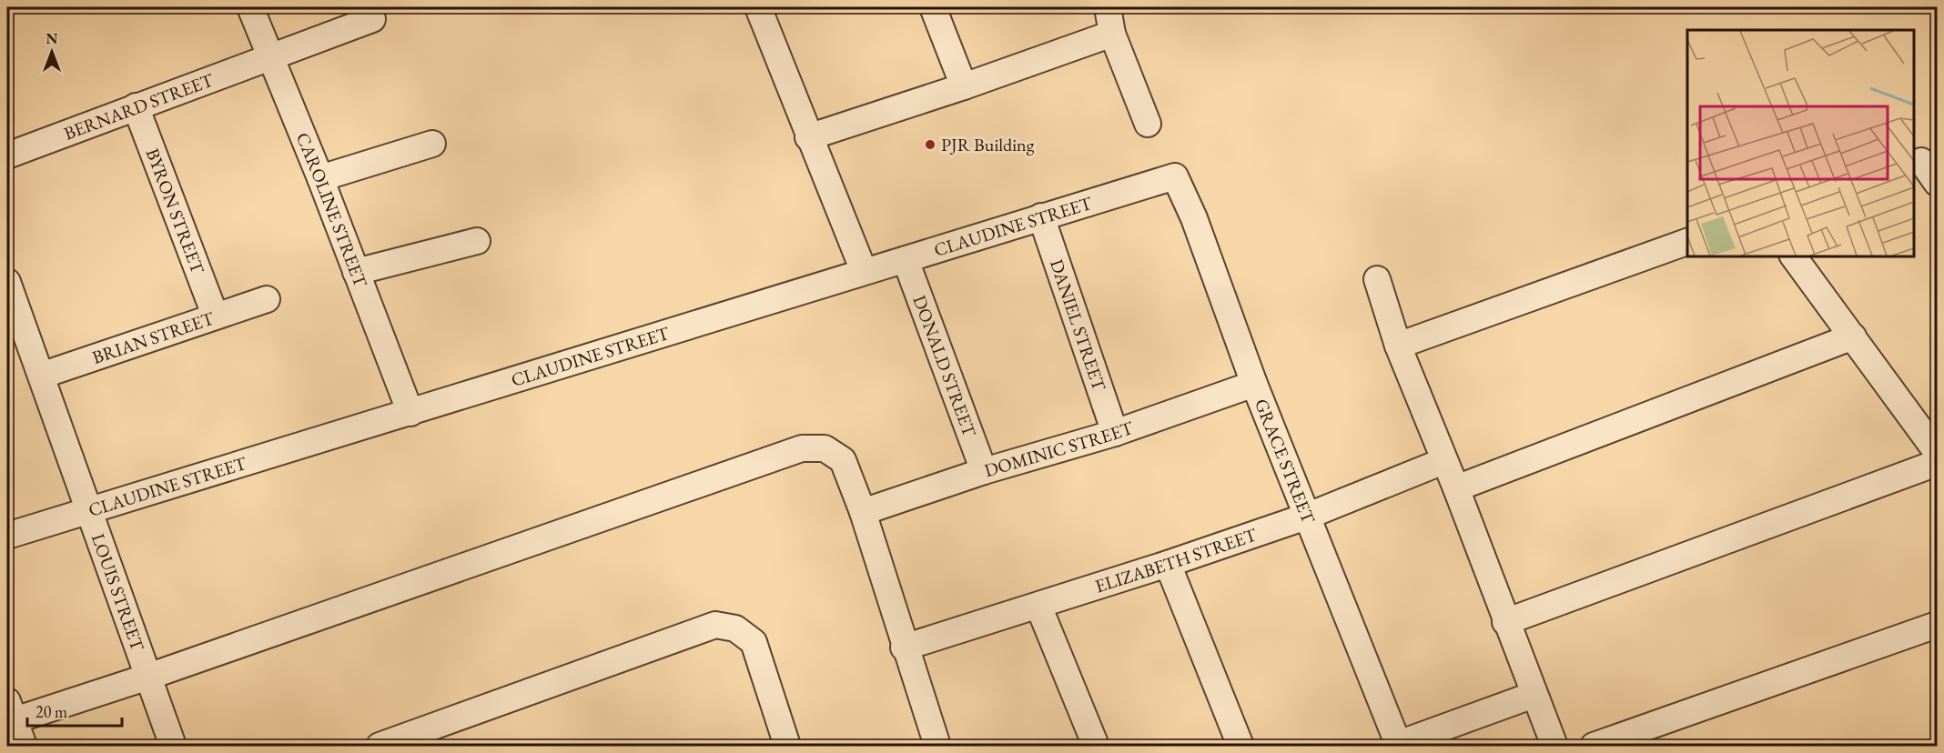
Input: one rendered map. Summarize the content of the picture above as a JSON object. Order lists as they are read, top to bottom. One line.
{"streets":{"street":["BERNARD STREET","CAROLINE STREET","BYRON STREET","CLAUDINE STREET","DANIEL STREET","BRIAN STREET","DONALD STREET","DOMINIC STREET","GRACE STREET","ELIZABETH STREET","LOUIS STREET"]},"crossings":[["BERNARD STREET","CAROLINE STREET"],["BERNARD STREET","BYRON STREET"],["CAROLINE STREET","CLAUDINE STREET"],["BYRON STREET","BRIAN STREET"],["CLAUDINE STREET","DANIEL STREET"],["CLAUDINE STREET","DONALD STREET"],["CLAUDINE STREET","GRACE STREET"],["CLAUDINE STREET","LOUIS STREET"],["DANIEL STREET","DOMINIC STREET"],["BRIAN STREET","LOUIS STREET"],["DONALD STREET","DOMINIC STREET"],["DOMINIC STREET","GRACE STREET"],["GRACE STREET","ELIZABETH STREET"]],"places":["PJR Building"],"scale_bar":"20 m","north":"top"}
